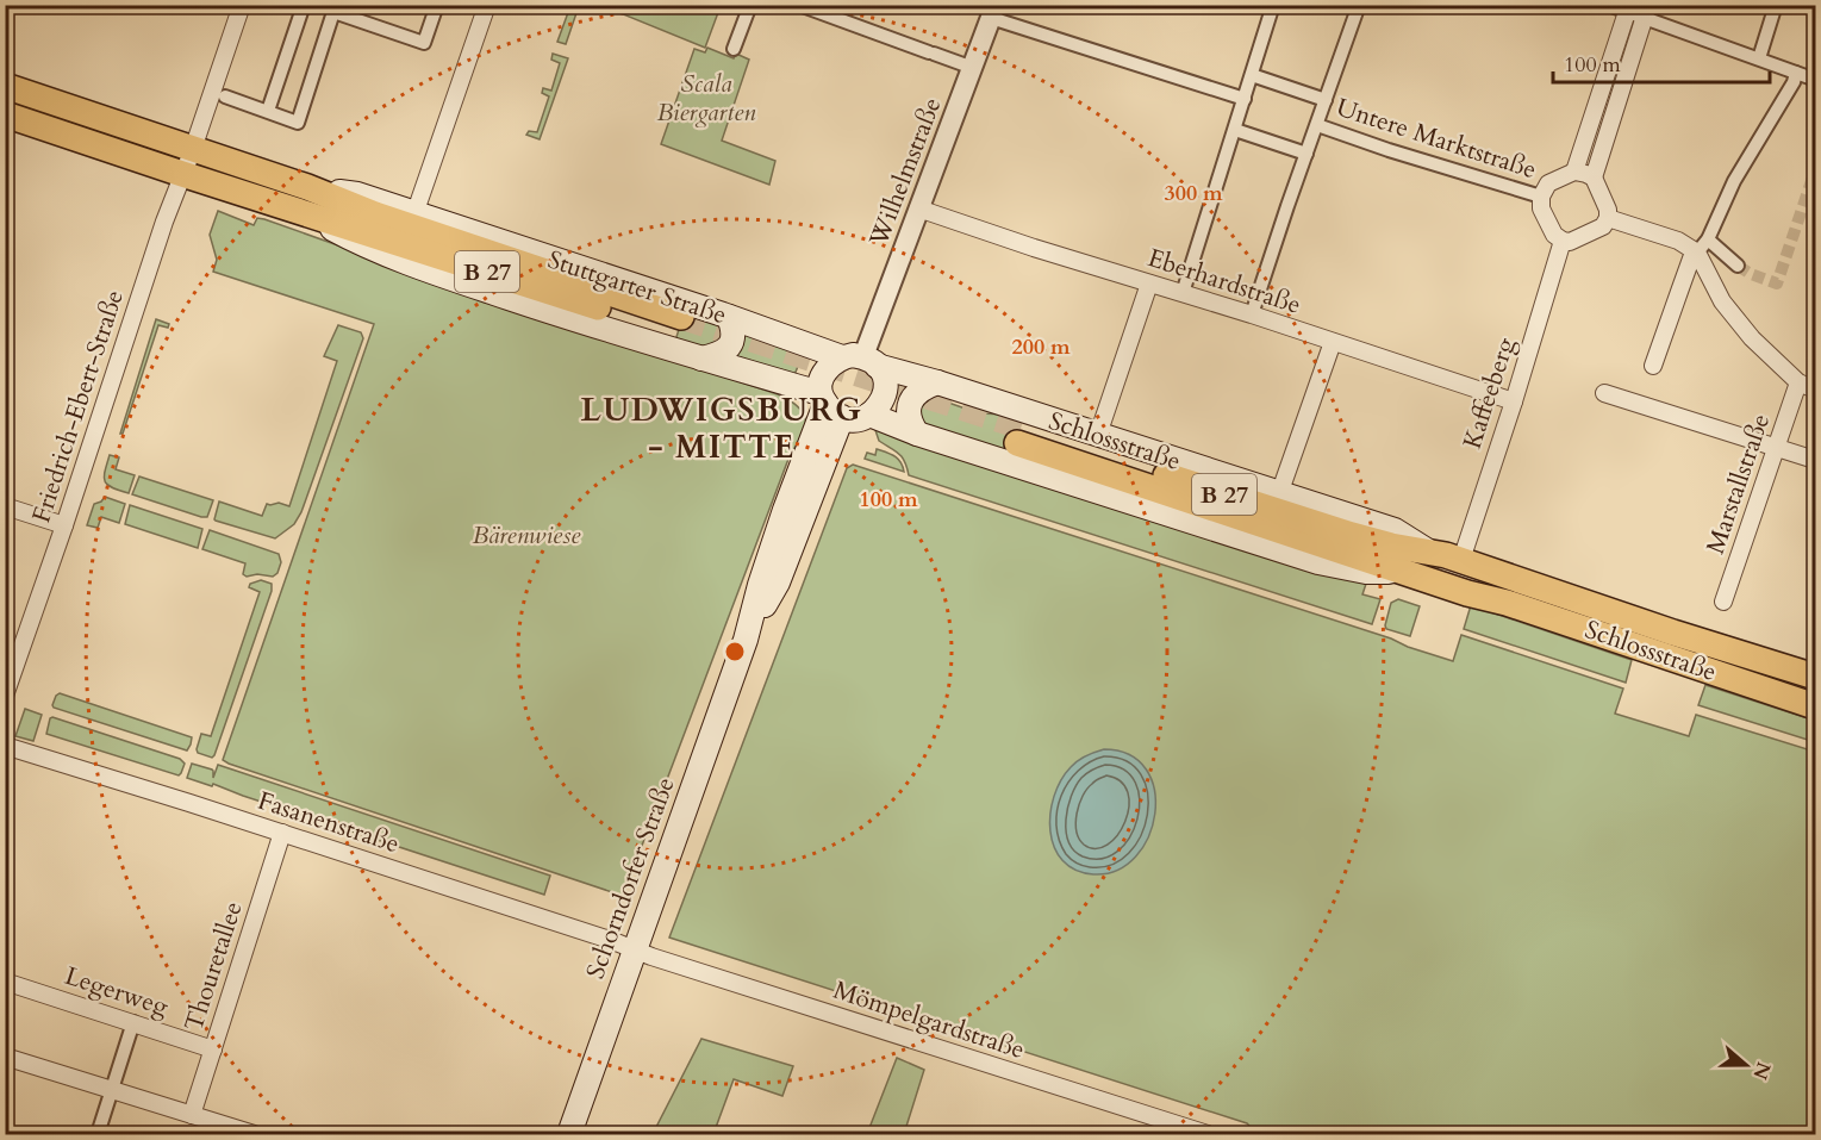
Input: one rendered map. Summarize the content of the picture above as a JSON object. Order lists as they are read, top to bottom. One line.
{"streets":{"main road":["B 27","Stuttgarter Straße","Schlossstraße","Schorndorfer Straße"],"street":["Untere Marktstraße","Wilhelmstraße","Eberhardstraße","Kaffeeberg","Friedrich-Ebert-Straße","Marstallstraße","Fasanenstraße","Thouretallee","Legerweg","Mömpelgardstraße"]},"crossings":[["Untere Marktstraße","Kaffeeberg"],["Wilhelmstraße","Eberhardstraße"],["Wilhelmstraße","Stuttgarter Straße"],["Wilhelmstraße","Schlossstraße"],["Wilhelmstraße","Schorndorfer Straße"],["Eberhardstraße","Kaffeeberg"],["Stuttgarter Straße","Friedrich-Ebert-Straße"],["Stuttgarter Straße","Schlossstraße"],["Stuttgarter Straße","Schorndorfer Straße"],["Kaffeeberg","Schlossstraße"],["Schlossstraße","Schorndorfer Straße"],["Fasanenstraße","Schorndorfer Straße"],["Fasanenstraße","Thouretallee"],["Fasanenstraße","Mömpelgardstraße"],["Schorndorfer Straße","Mömpelgardstraße"],["Thouretallee","Legerweg"]],"districts":["LUDWIGSBURG - MITTE"],"parks":["Scala Biergarten","Bärenwiese"],"scale_bar":"100 m","north":"right","rings":["300 m","200 m","100 m"]}
